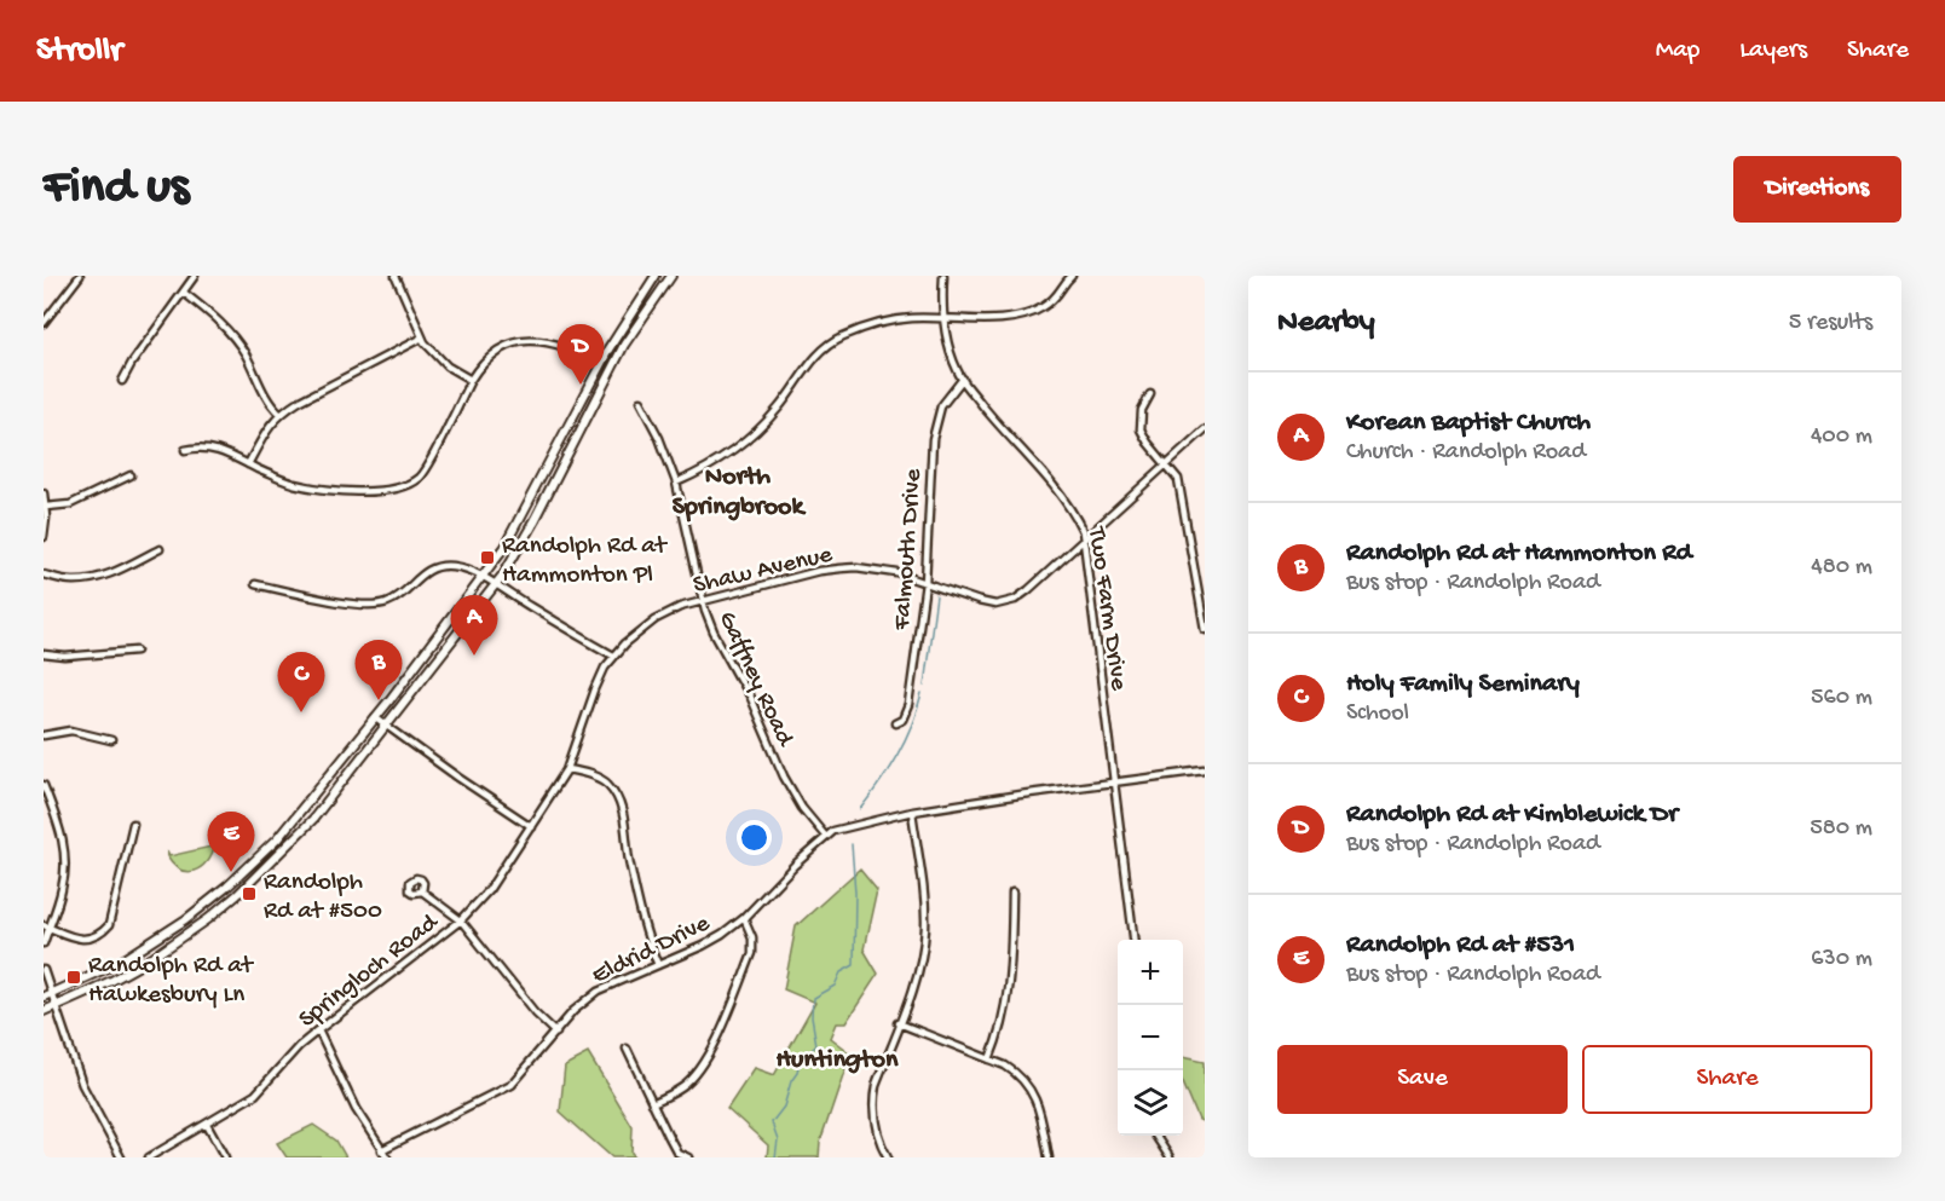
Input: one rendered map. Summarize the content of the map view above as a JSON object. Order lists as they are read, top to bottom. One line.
{"streets":{"street":["Falmouth Drive","Shaw Avenue","Two Farm Drive","Gaffney Road","Eldrid Drive","Springloch Road"]},"crossings":[["Falmouth Drive","Shaw Avenue"],["Falmouth Drive","Two Farm Drive"],["Shaw Avenue","Two Farm Drive"],["Shaw Avenue","Gaffney Road"],["Shaw Avenue","Springloch Road"],["Two Farm Drive","Eldrid Drive"],["Gaffney Road","Eldrid Drive"]],"districts":["North Springbrook","Huntington"],"places":{"transit":["Randolph Rd at Hammonton Pl","Randolph Rd at #500","Randolph Rd at Hawkesbury Ln"]},"page":{"header":"Strollr","nav":["Map","Layers","Share"],"buttons":["Directions",["Save","Share"]],"title":"Find us","heading":["Nearby","5 results"],"pins":["D","A","B","C","E"],"list":[{"mark":"A","name":"Korean Baptist Church","note":"Church · Randolph Road","value":"400 m"},{"mark":"B","name":"Randolph Rd at Hammonton Rd","note":"Bus stop · Randolph Road","value":"480 m"},{"mark":"C","name":"Holy Family Seminary","note":"School","value":"560 m"},{"mark":"D","name":"Randolph Rd at Kimblewick Dr","note":"Bus stop · Randolph Road","value":"580 m"},{"mark":"E","name":"Randolph Rd at #531","note":"Bus stop · Randolph Road","value":"630 m"}],"map_buttons":["+","−"]}}
